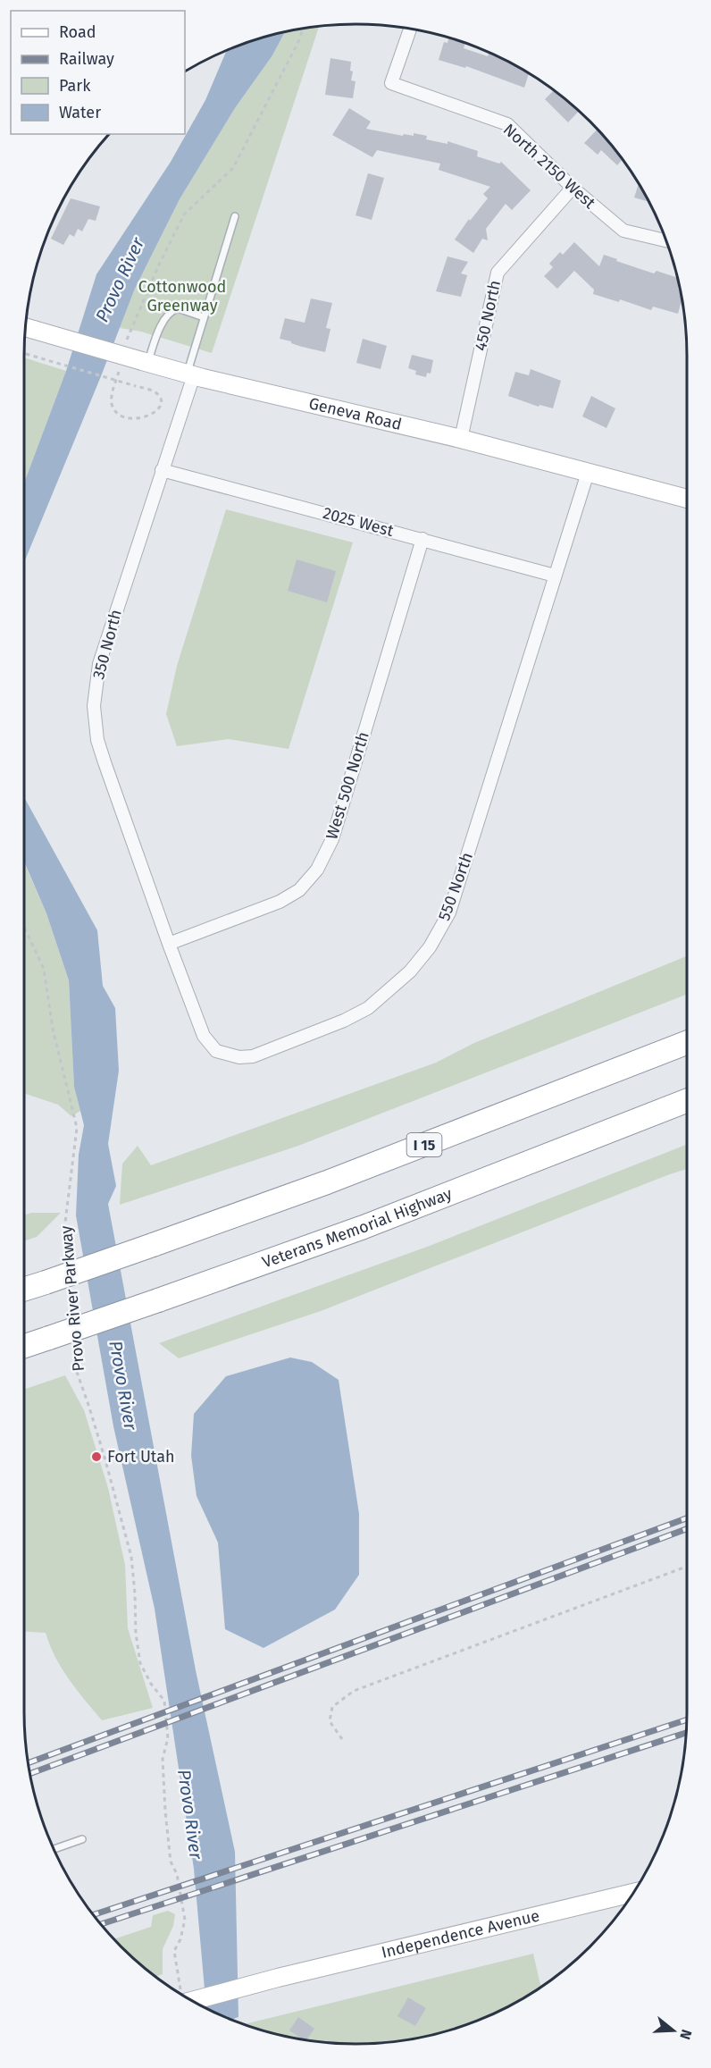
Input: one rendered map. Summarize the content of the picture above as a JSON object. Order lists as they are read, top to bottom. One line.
{"streets":{"highway":["I 15","Veterans Memorial Highway"],"main road":["Geneva Road","Independence Avenue"],"street":["North 2150 West","450 North","2025 West","350 North","West 500 North","550 North"],"path":["Provo River Parkway"]},"crossings":[["North 2150 West","450 North"],["450 North","Geneva Road"],["Geneva Road","350 North"],["Geneva Road","550 North"],["2025 West","350 North"],["2025 West","West 500 North"],["2025 West","550 North"],["350 North","West 500 North"],["350 North","550 North"],["West 500 North","550 North"]],"water":["Provo River"],"parks":["Cottonwood Greenway"],"places":["Fort Utah"],"legend":["Road","Railway","Park","Water"],"north":"right"}
